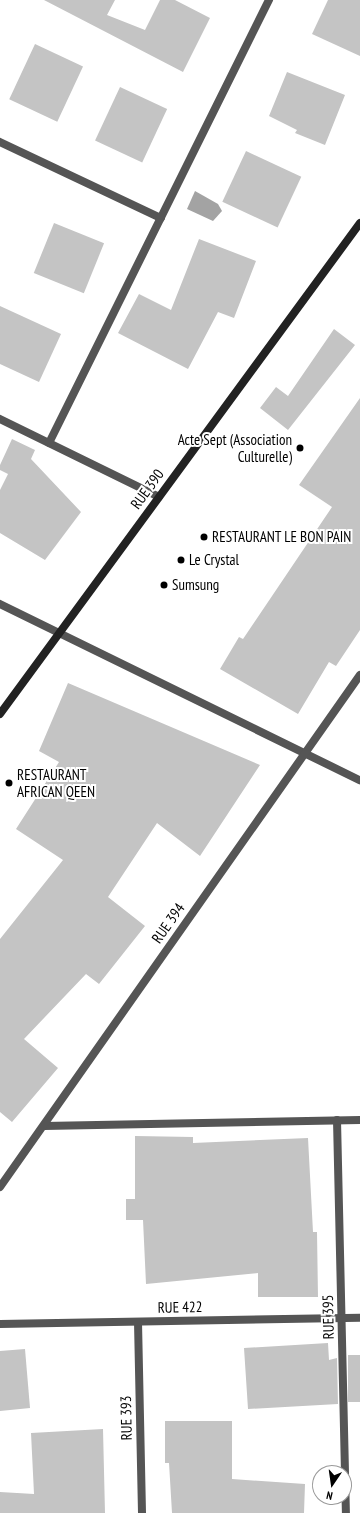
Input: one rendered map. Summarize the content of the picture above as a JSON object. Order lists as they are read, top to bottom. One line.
{"streets":{"street":["RUE 390","RUE 394","RUE 422","RUE 395","RUE 393"]},"crossings":[["RUE 422","RUE 395"],["RUE 422","RUE 393"]],"places":["Acte Sept (Association Culturelle)","RESTAURANT LE BON PAIN","Le Crystal","Sumsung","RESTAURANT AFRICAN QEEN"],"north":"bottom"}
